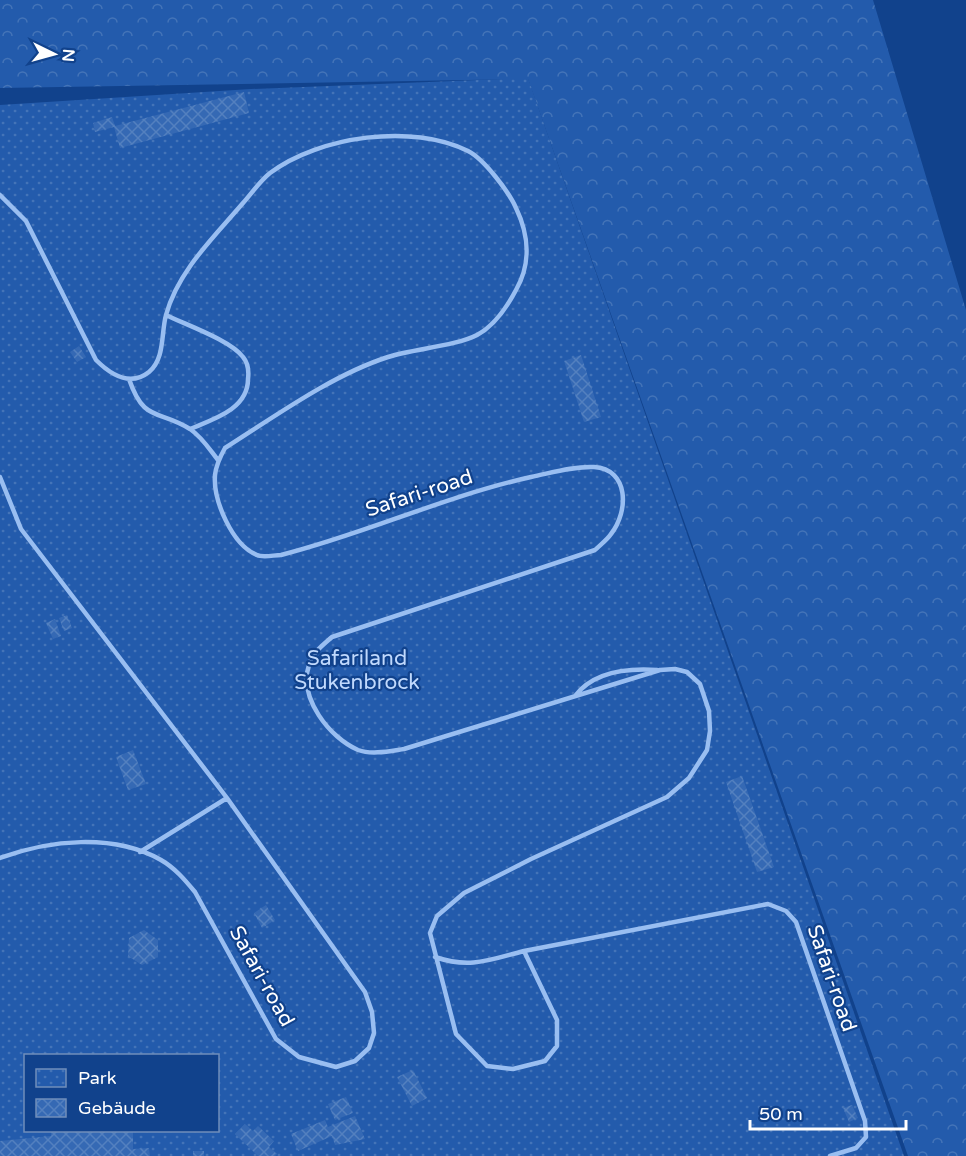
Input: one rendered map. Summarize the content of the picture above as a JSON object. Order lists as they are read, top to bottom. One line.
{"streets":{"lane":["Safari-road"]},"parks":["Safariland Stukenbrock"],"legend":["Park","Gebäude"],"scale_bar":"50 m","north":"right"}
